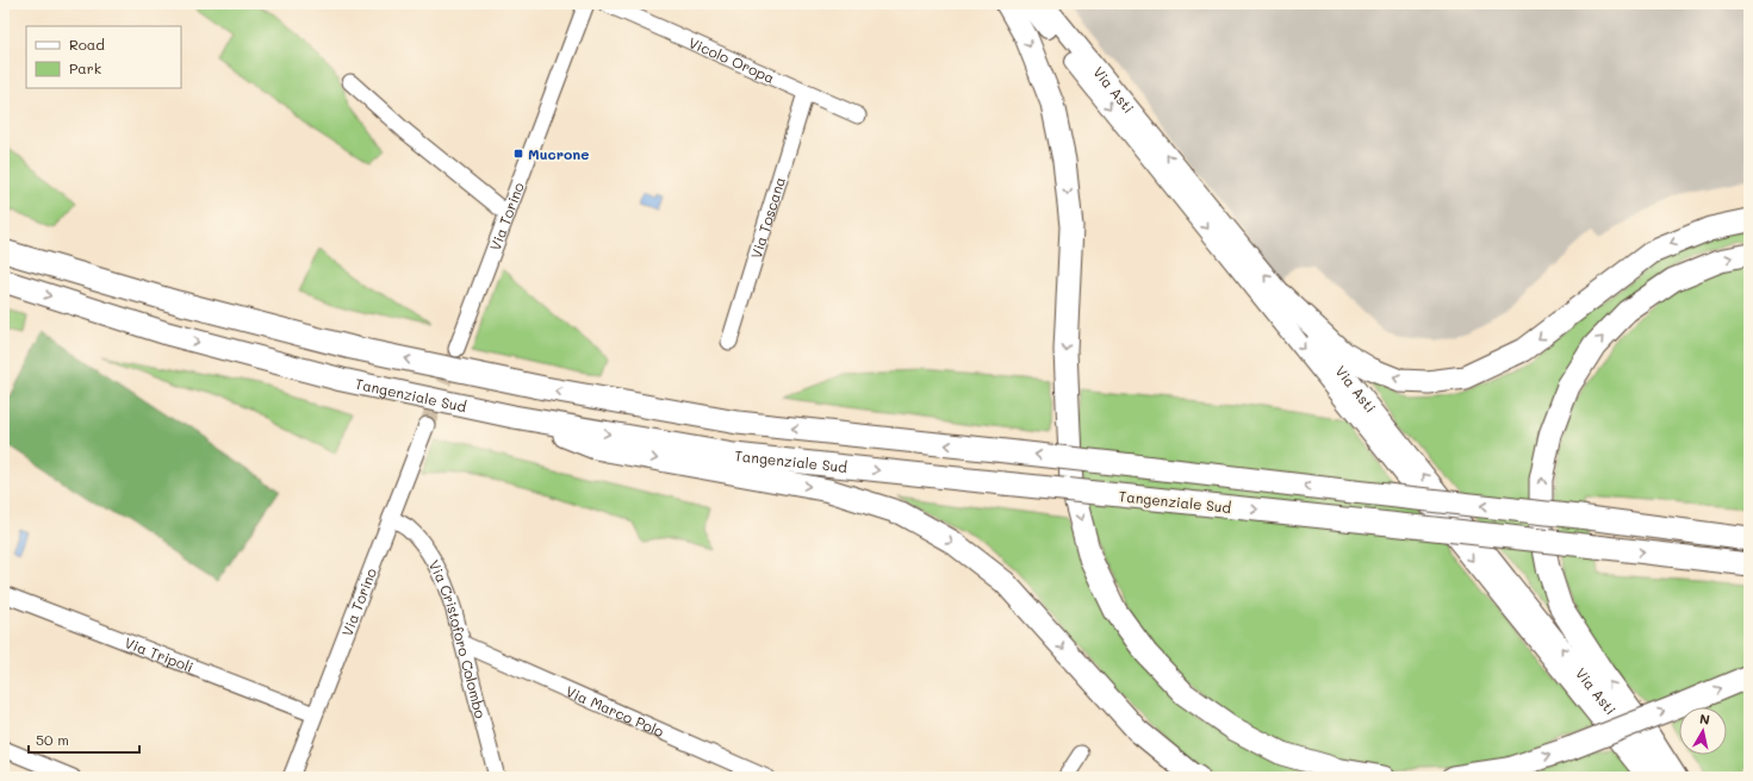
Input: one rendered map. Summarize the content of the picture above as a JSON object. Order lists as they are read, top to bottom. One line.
{"streets":{"highway":["Tangenziale Sud"],"main road":["Via Asti"],"street":["Vicolo Oropa","Via Torino","Via Toscana","Via Cristoforo Colombo","Via Tripoli","Via Marco Polo"]},"crossings":[["Vicolo Oropa","Via Toscana"],["Via Torino","Via Cristoforo Colombo"],["Via Torino","Via Tripoli"],["Via Cristoforo Colombo","Via Marco Polo"]],"places":{"transit":["Mucrone"]},"legend":["Road","Park"],"scale_bar":"50 m","north":"top"}
